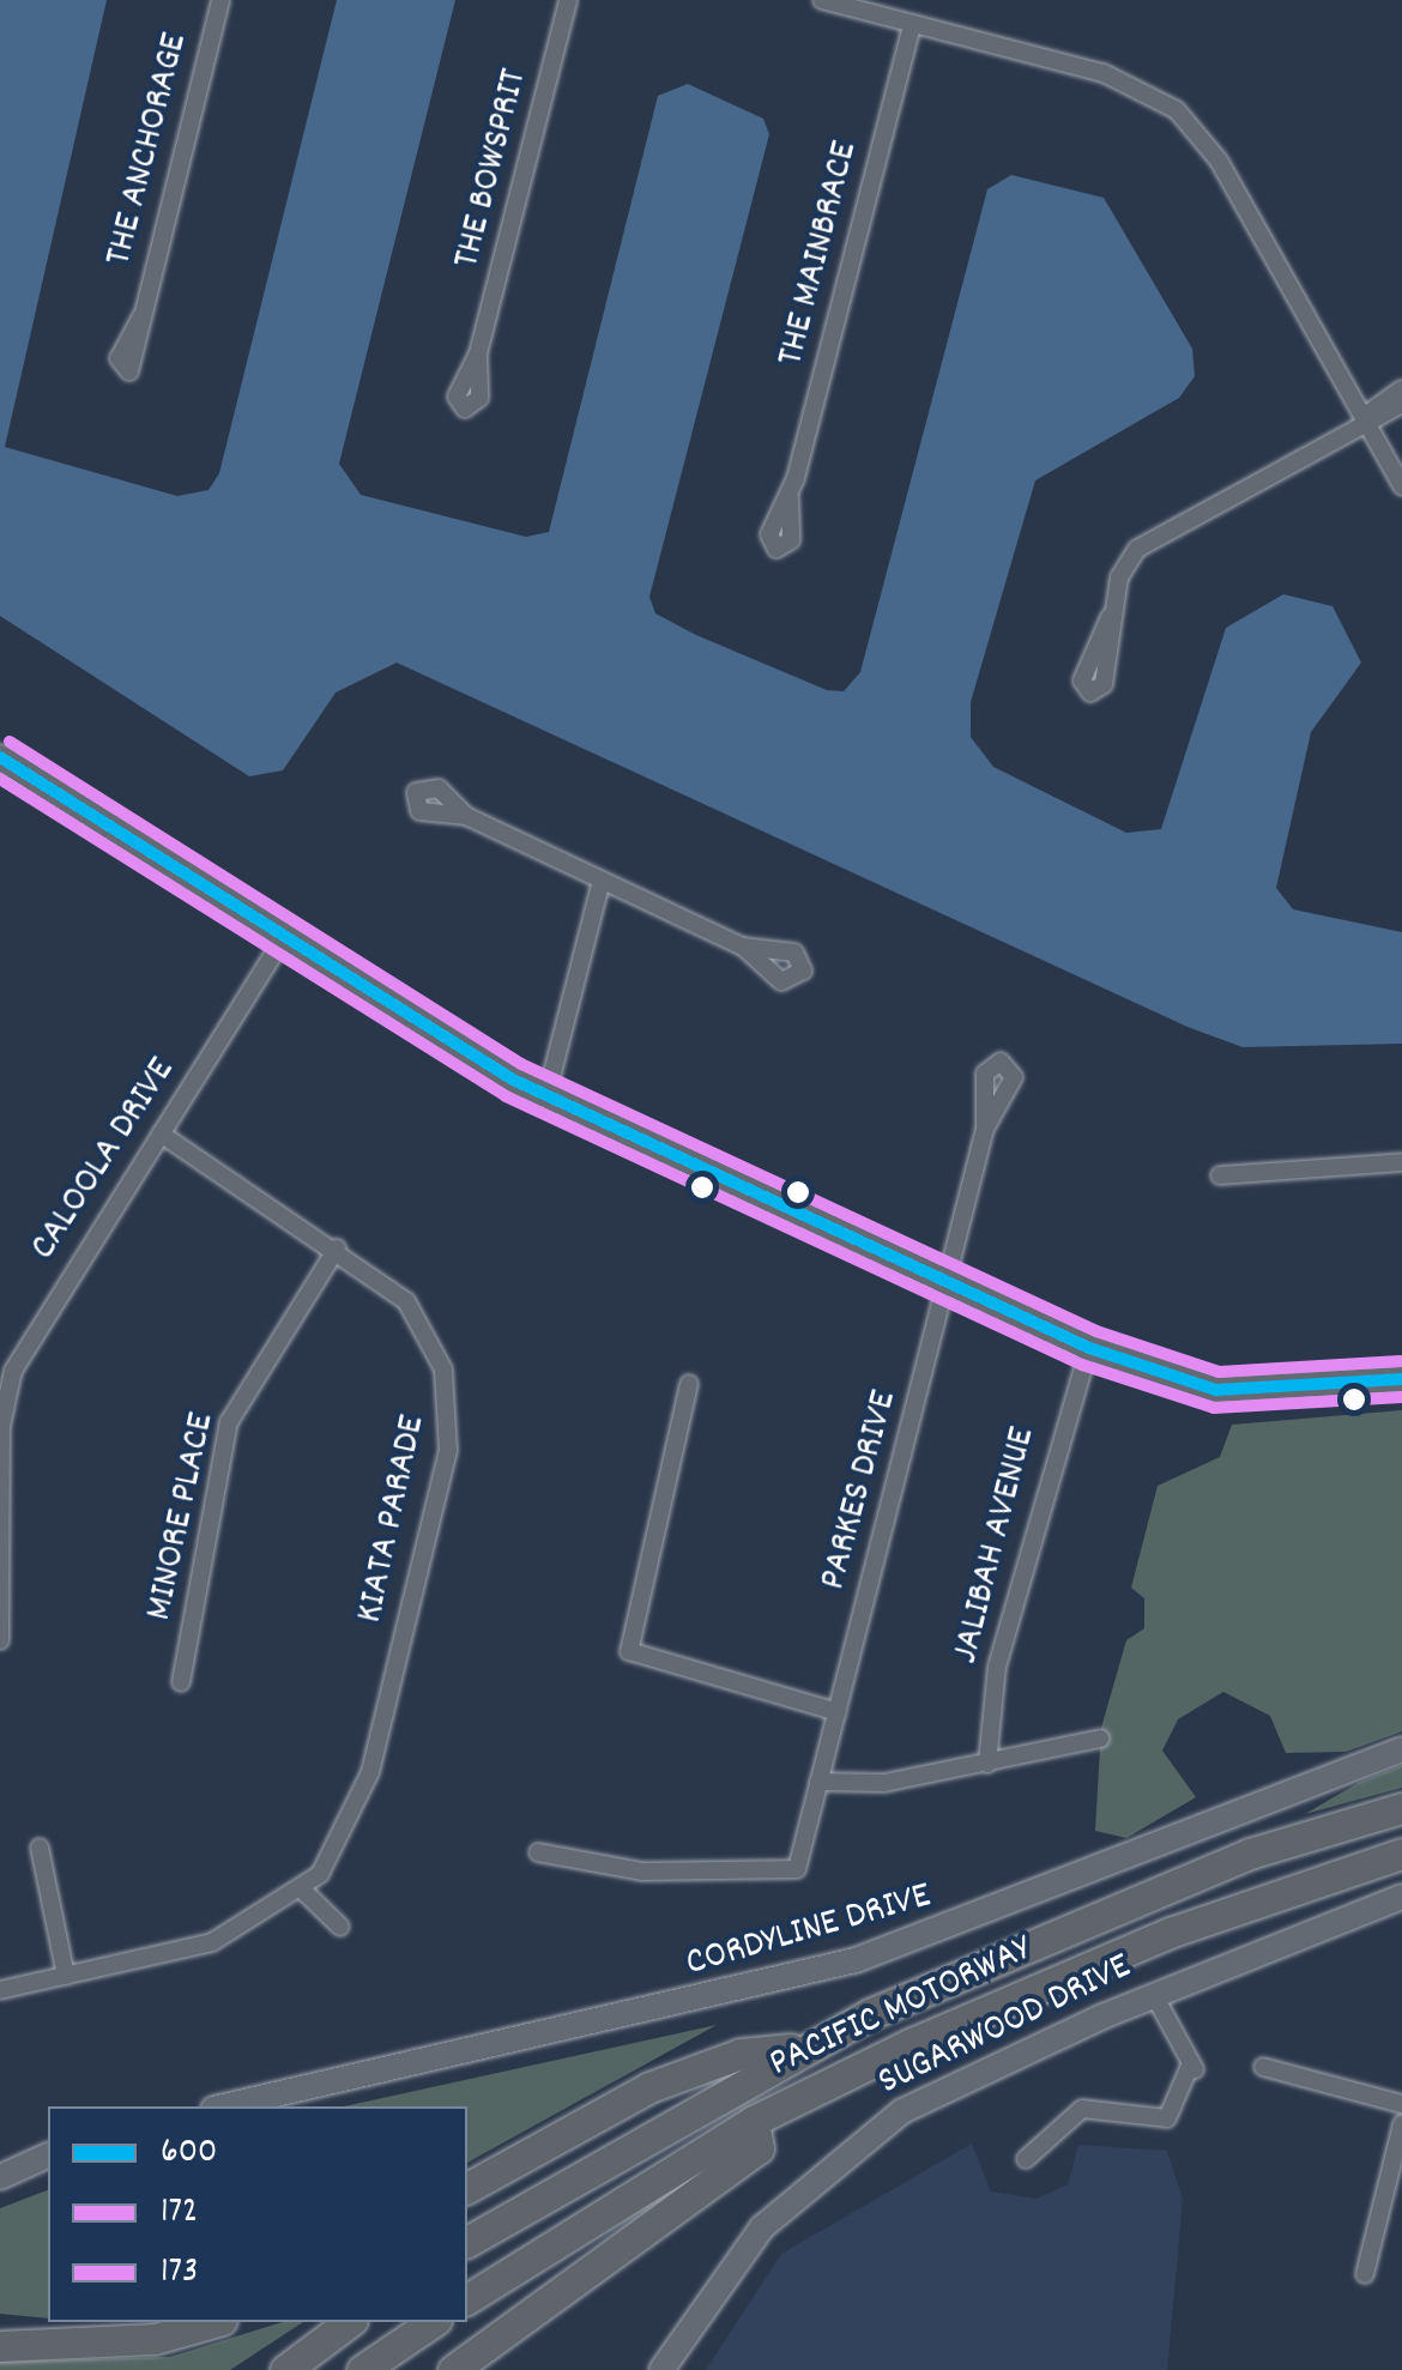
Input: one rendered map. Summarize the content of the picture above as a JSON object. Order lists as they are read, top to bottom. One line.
{"streets":{"highway":["PACIFIC MOTORWAY"],"street":["THE ANCHORAGE","THE BOWSPRIT","THE MAINBRACE","CALOOLA DRIVE","PARKES DRIVE","MINORE PLACE","KIATA PARADE","JALIBAH AVENUE","CORDYLINE DRIVE","SUGARWOOD DRIVE"]},"crossings":[["CALOOLA DRIVE","KIATA PARADE"],["MINORE PLACE","KIATA PARADE"]],"lines":["transit line 173","transit line 600","transit line 172"],"legend":["600","172","173"]}
